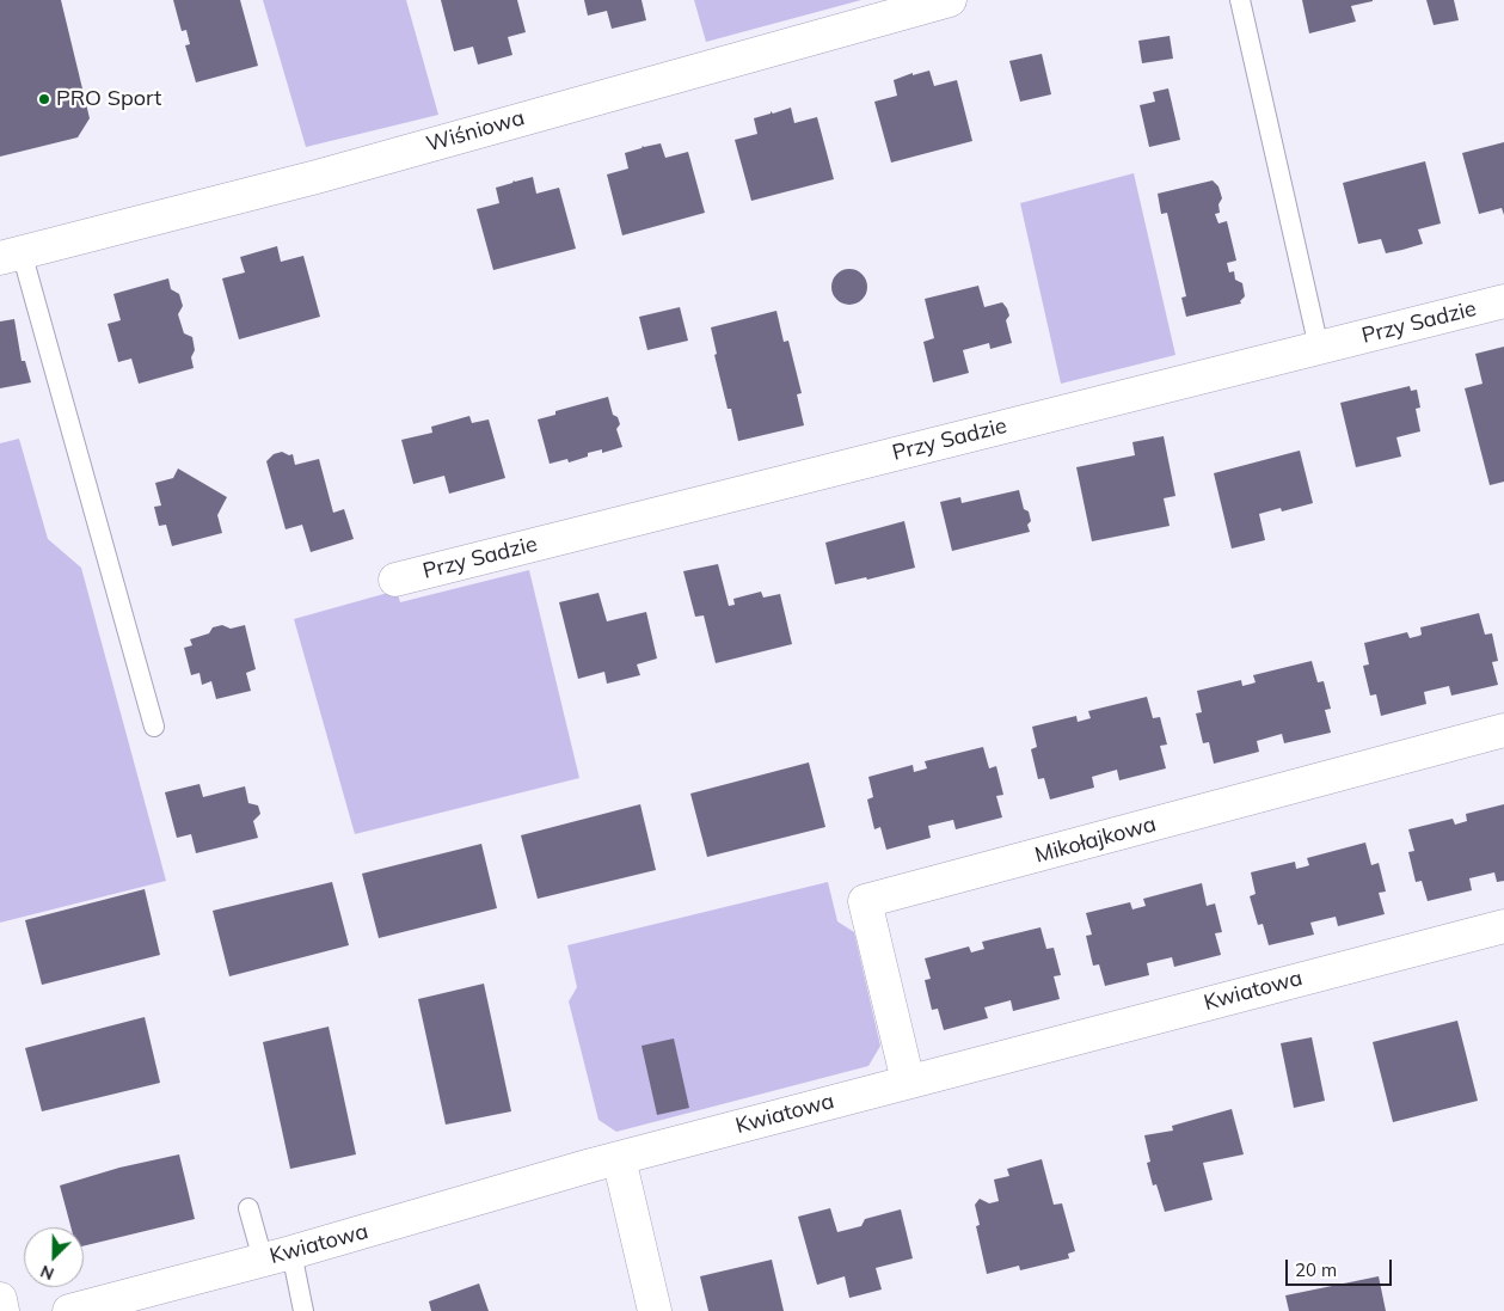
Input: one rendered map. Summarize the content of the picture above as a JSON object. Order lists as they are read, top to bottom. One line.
{"streets":{"street":["Wiśniowa","Przy Sadzie","Mikołajkowa","Kwiatowa"]},"crossings":[["Mikołajkowa","Kwiatowa"]],"places":["PRO Sport"],"scale_bar":"20 m","north":"bottom left"}
